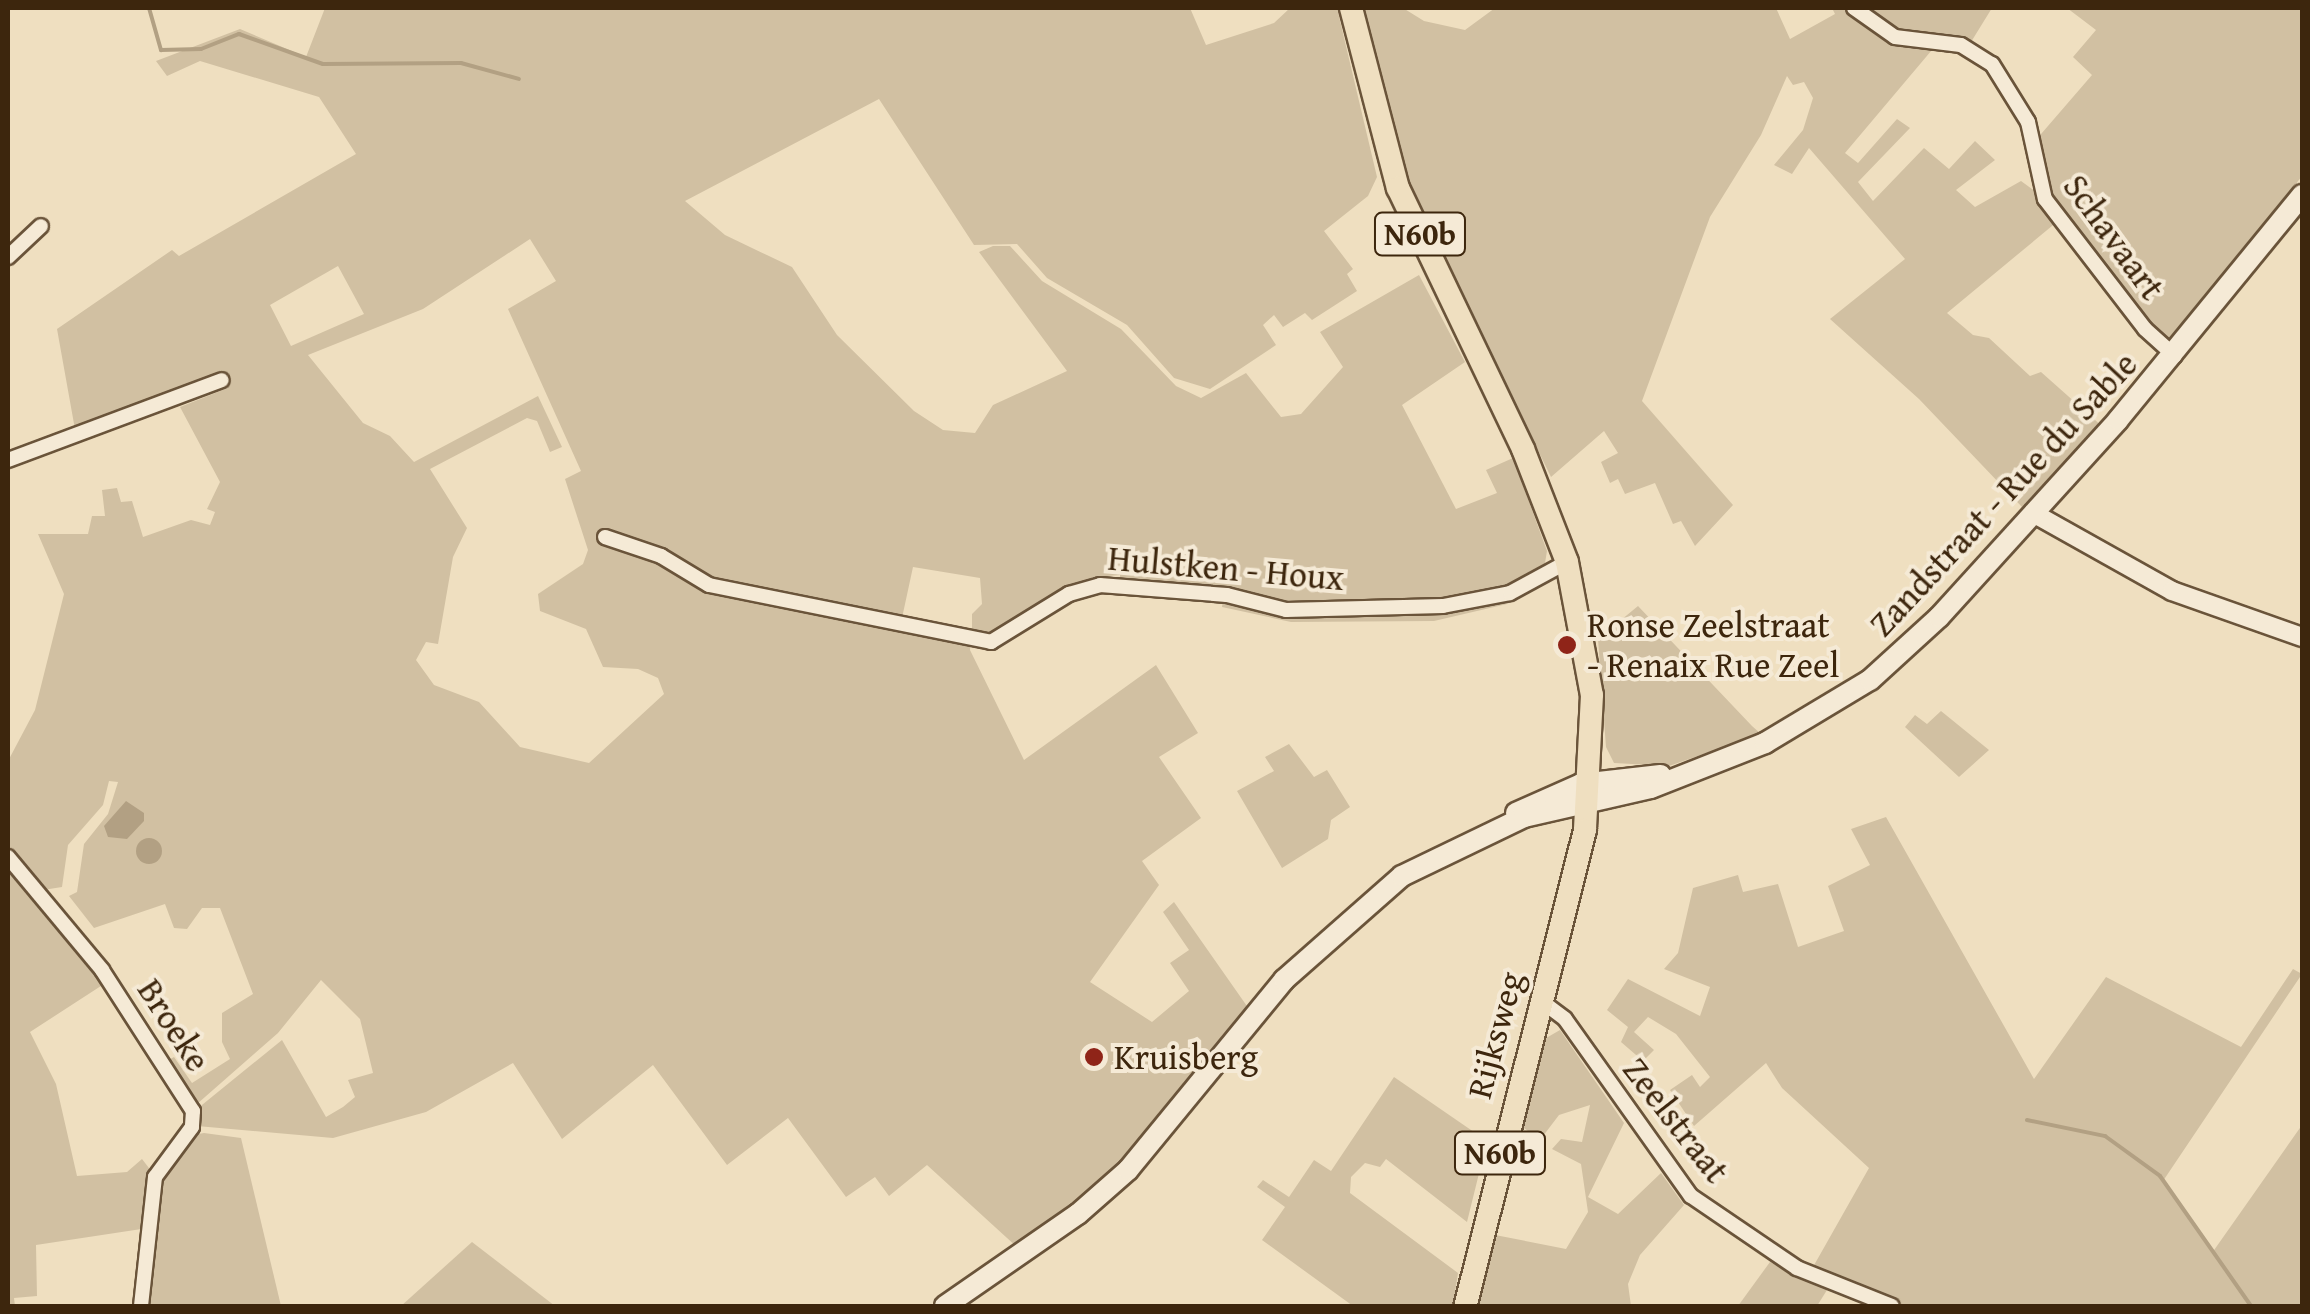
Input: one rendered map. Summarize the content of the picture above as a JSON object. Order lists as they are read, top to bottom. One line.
{"streets":{"main road":["N60b","Zandstraat - Rue du Sable","Rijksweg"],"street":["Schavaart","Hulstken - Houx","Broeke","Zeelstraat"]},"crossings":[["N60b","Zandstraat - Rue du Sable"],["N60b","Hulstken - Houx"],["N60b","Rijksweg"],["Schavaart","Zandstraat - Rue du Sable"],["Zandstraat - Rue du Sable","Rijksweg"],["Rijksweg","Zeelstraat"]],"places":["Ronse Zeelstraat - Renaix Rue Zeel","Kruisberg"]}
